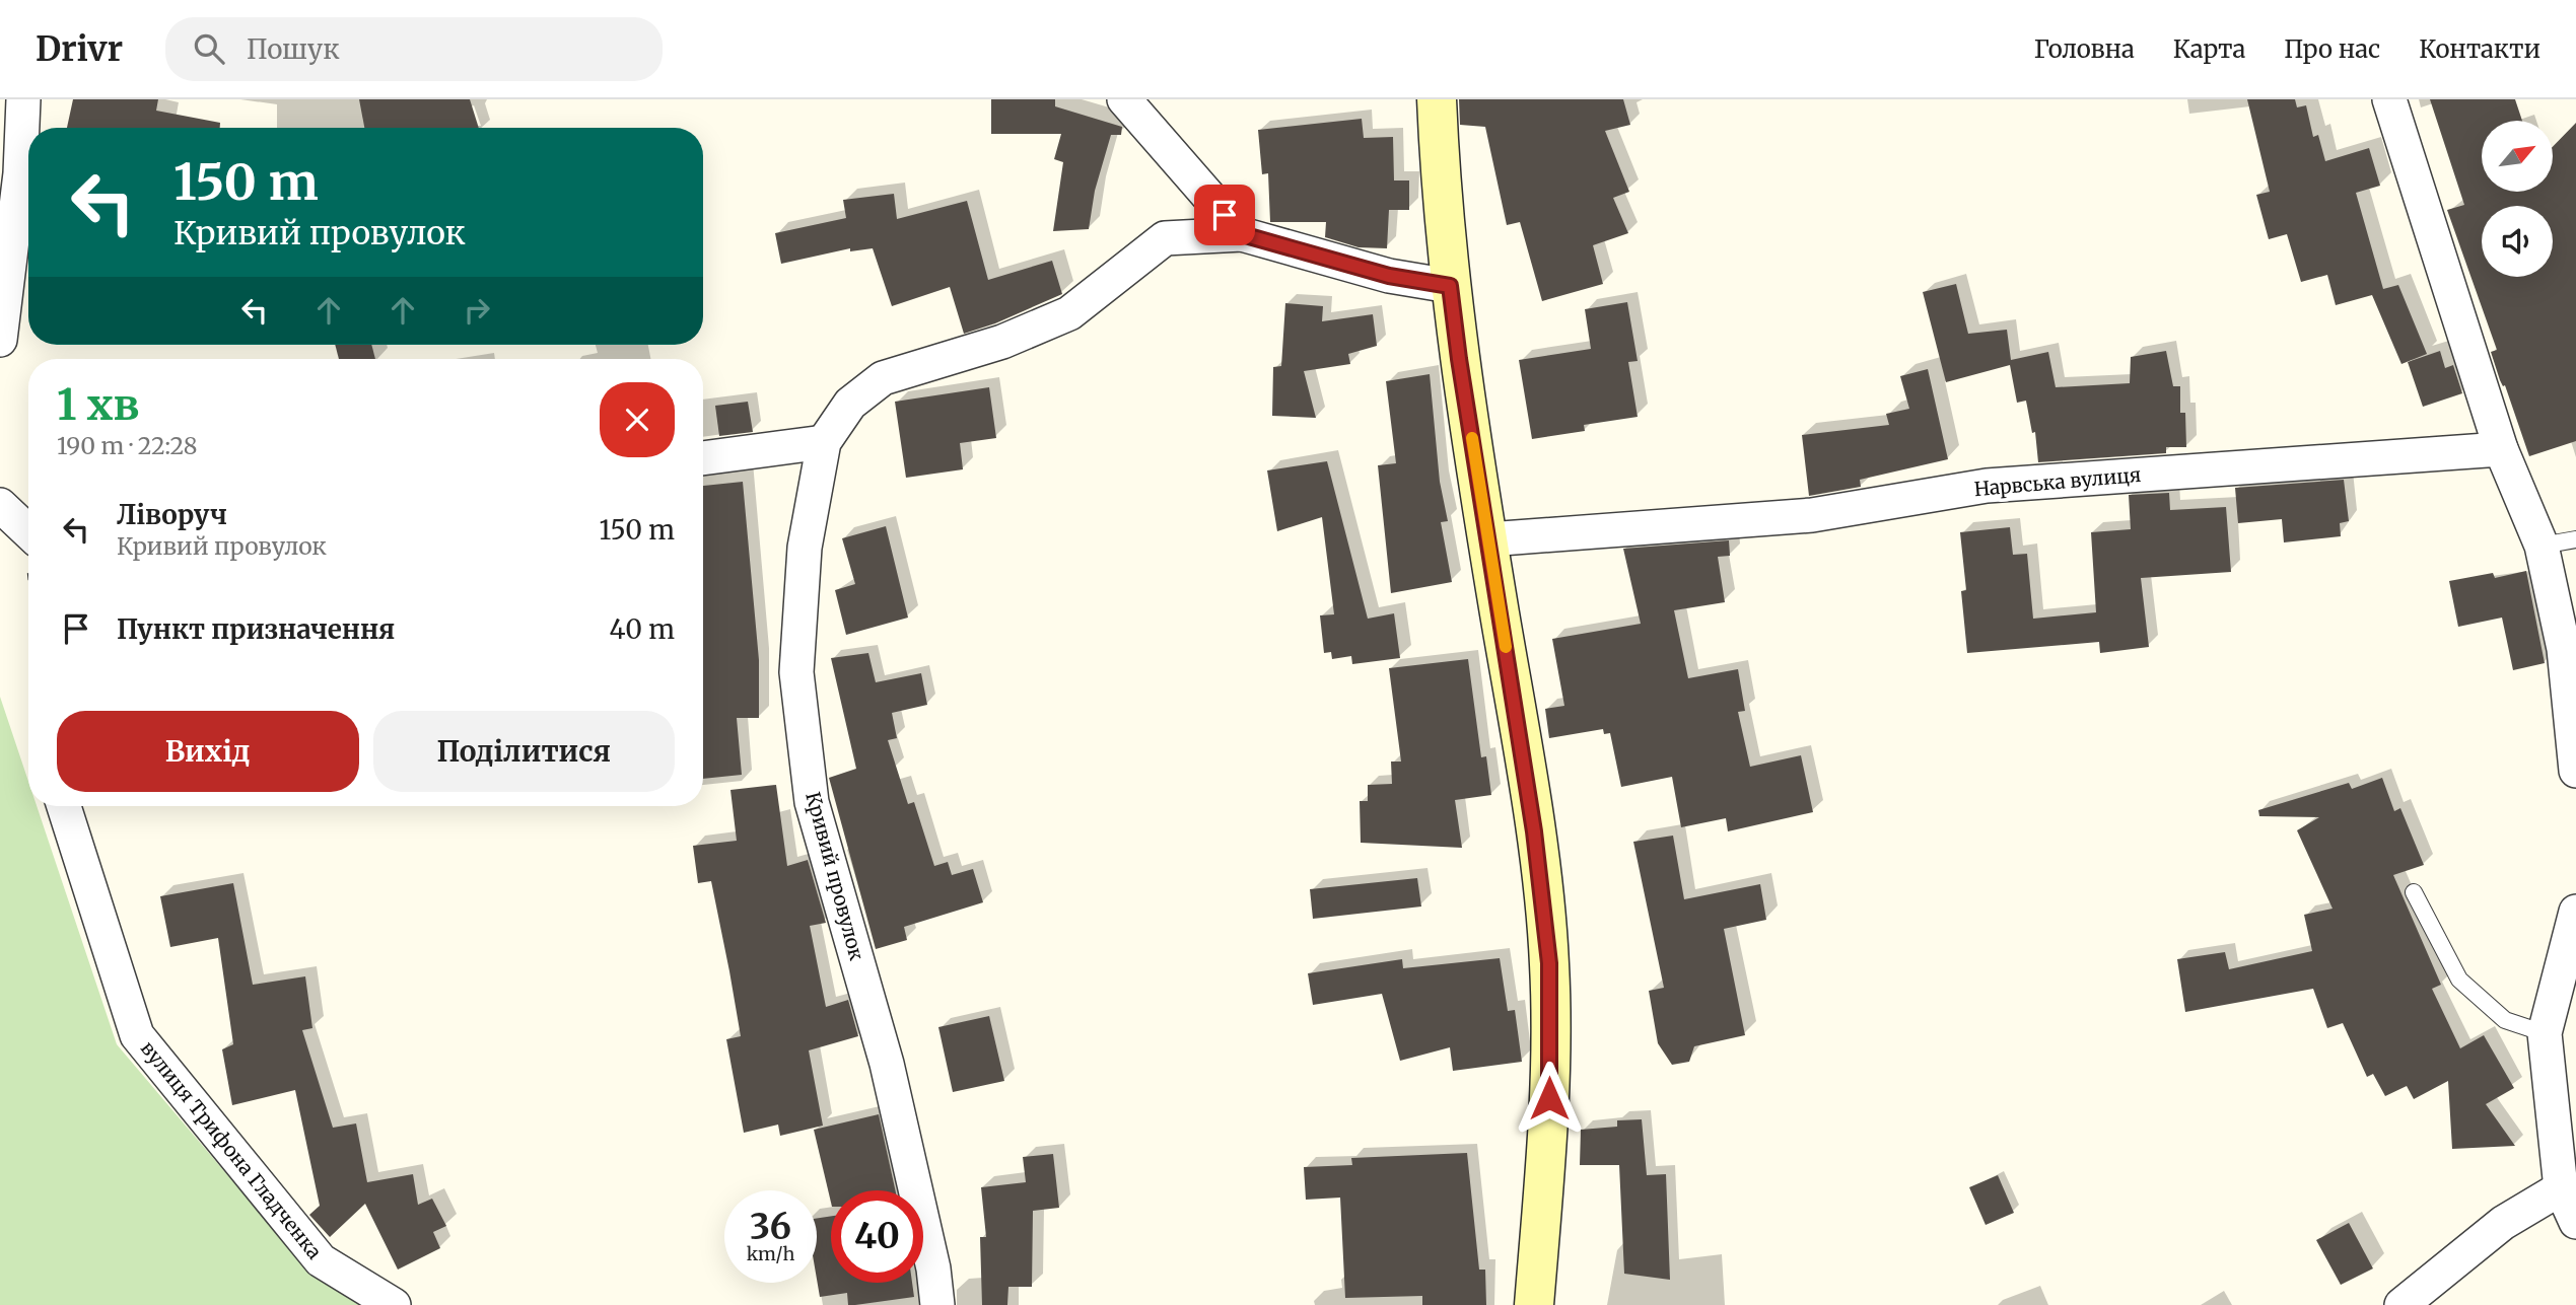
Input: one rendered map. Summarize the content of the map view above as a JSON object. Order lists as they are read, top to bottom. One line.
{"streets":{"street":["Нарвська вулиця","Кривий провулок","вулиця Трифона Гладченка"]},"north":"top right","page":{"header":"Drivr","search":"Пошук","nav":["Головна","Карта","Про нас","Контакти"],"turn":["150 m","Кривий провулок"],"heading":["1 хв","190 m · 22:28"],"list":[{"name":"Ліворуч","note":"Кривий провулок","value":"150 m"},{"name":"Пункт призначення","value":"40 m"}],"buttons":["Вихід","Поділитися"],"speed":"36 km/h","limit":"40"}}
